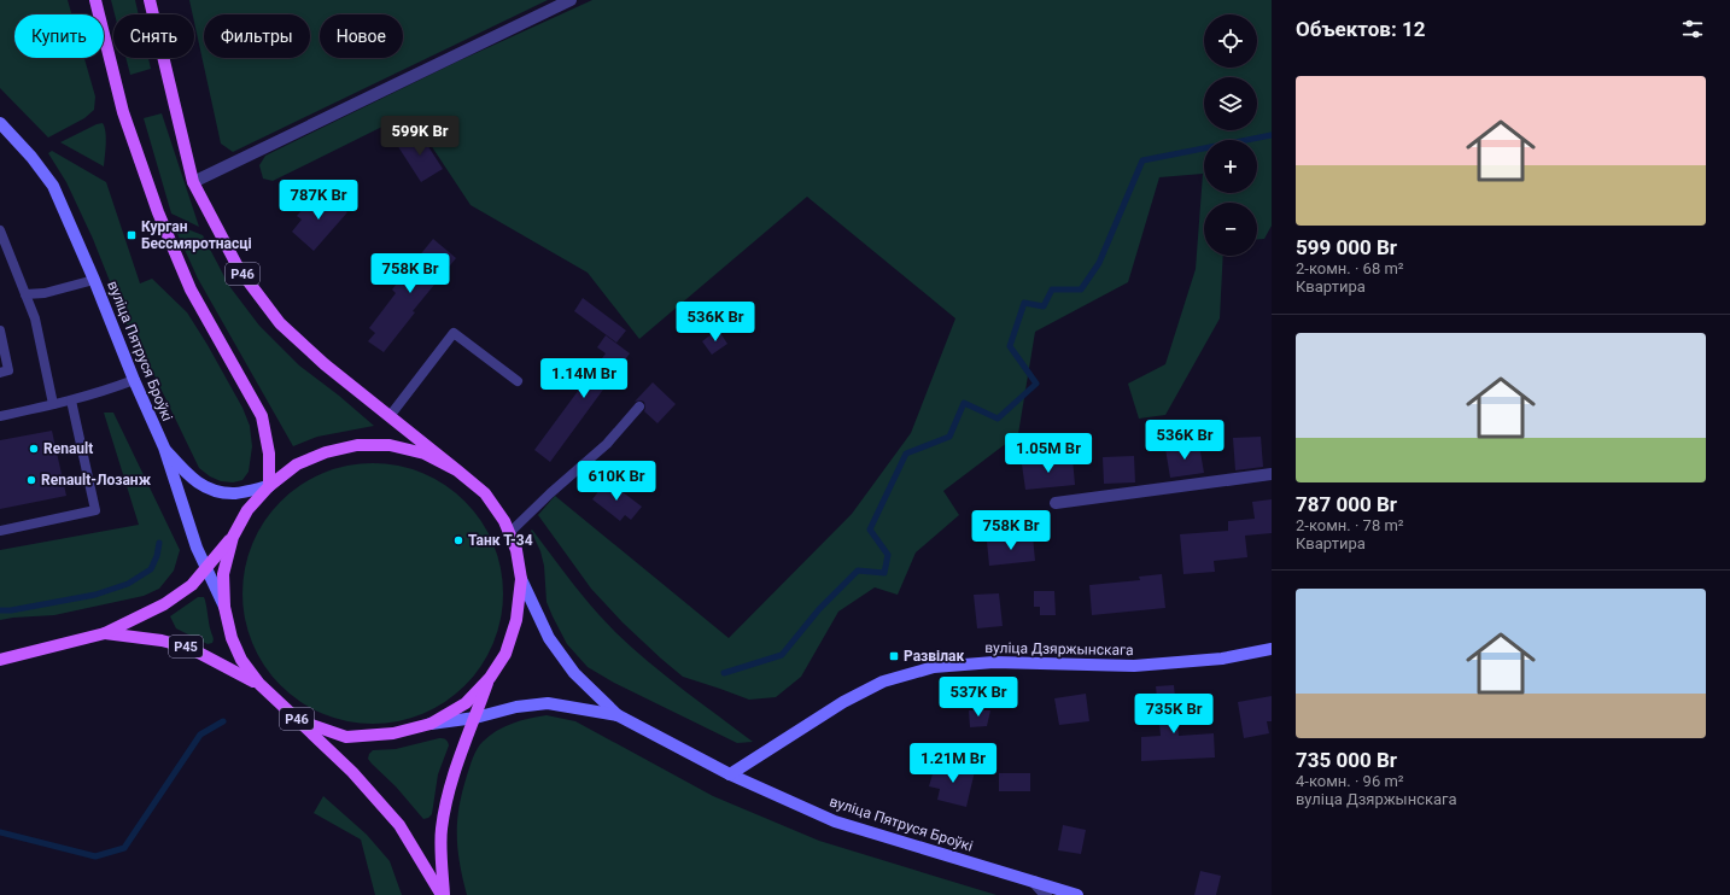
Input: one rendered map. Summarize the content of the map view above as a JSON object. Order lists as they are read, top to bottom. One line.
{"streets":{"main road":["Р46","вуліца Пятруся Броўкі","Р45","вуліца Дзяржынскага"]},"crossings":[["Р46","вуліца Пятруся Броўкі"],["Р46","Р45"],["вуліца Пятруся Броўкі","Р45"],["вуліца Пятруся Броўкі","вуліца Дзяржынскага"]],"places":{"transit":["Курган Бессмяротнасці","Развілак"],"other":["Renault","Renault-Лозанж","Танк Т-34"]},"page":{"heading":"Объектов: 12","map_buttons":["+","−"],"chip":["Купить","Снять","Фильтры","Новое"],"list":[{"name":"599 000 Br","note":"2-комн. · 68 m² · Квартира"},{"name":"787 000 Br","note":"2-комн. · 78 m² · Квартира"},{"name":"735 000 Br","note":"4-комн. · 96 m² · вуліца Дзяржынскага"}],"price":["599K Br","787K Br","758K Br","536K Br","1.14M Br","536K Br","1.05M Br","610K Br","758K Br","537K Br","735K Br","1.21M Br"]}}
